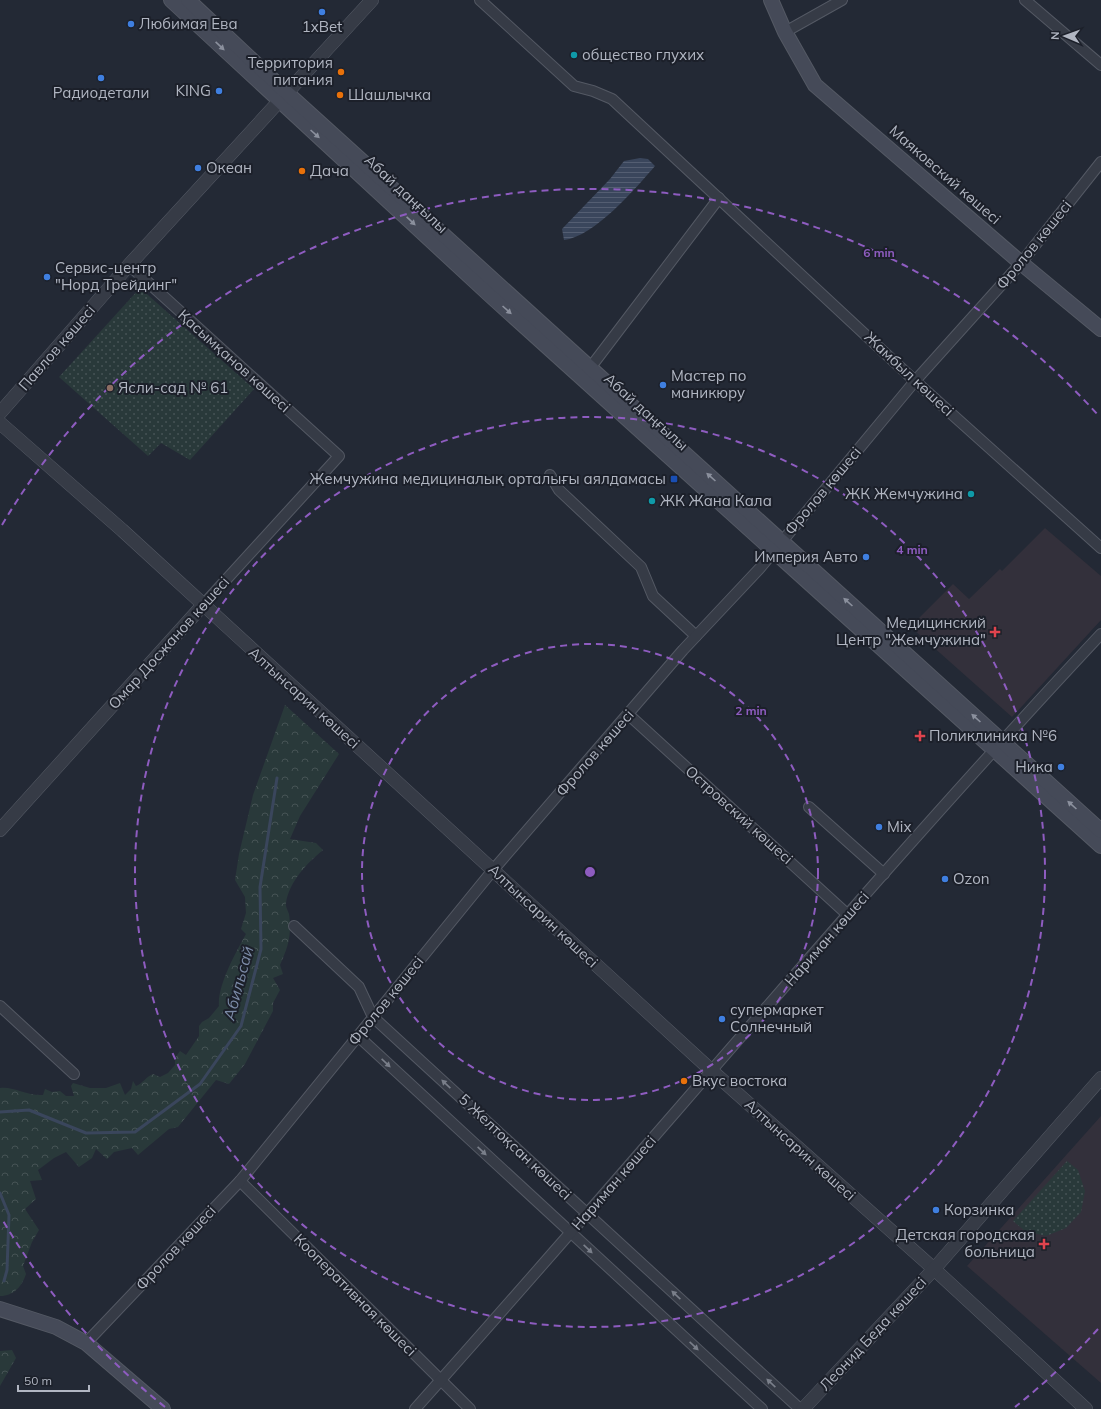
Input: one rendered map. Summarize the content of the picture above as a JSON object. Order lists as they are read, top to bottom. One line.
{"streets":{"main road":["Маяковский көшесі","Абай даңғылы"],"street":["Фролов көшесі","Павлов көшесі","Қасымқанов көшесі","Жамбыл көшесі","Омар Досжанов көшесі","Алтынсарин көшесі","Островский көшесі","Нариман көшесі","5 Желтоқсан көшесі","Кооперативная көшесі","Леонид Беда көшесі"]},"crossings":[["Маяковский көшесі","Фролов көшесі"],["Абай даңғылы","Фролов көшесі"],["Абай даңғылы","Павлов көшесі"],["Абай даңғылы","Нариман көшесі"],["Фролов көшесі","Жамбыл көшесі"],["Фролов көшесі","Алтынсарин көшесі"],["Фролов көшесі","Островский көшесі"],["Фролов көшесі","5 Желтоқсан көшесі"],["Фролов көшесі","Кооперативная көшесі"],["Павлов көшесі","Қасымқанов көшесі"],["Қасымқанов көшесі","Омар Досжанов көшесі"],["Омар Досжанов көшесі","Алтынсарин көшесі"],["Алтынсарин көшесі","Нариман көшесі"],["Алтынсарин көшесі","Леонид Беда көшесі"],["Островский көшесі","Нариман көшесі"],["Нариман көшесі","5 Желтоқсан көшесі"],["Нариман көшесі","Кооперативная көшесі"]],"water":["Абильсай"],"places":{"other":["1xBet","Любимая Ева","общество глухих","Территория питания","Радиодетали","KING","Шашлычка","Океан","Дача","Сервис-центр \"Норд Трейдинг\"","Мастер по маникюру","Ясли-сад № 61","ЖК Жемчужина","ЖК Жана Кала","Империя Авто","Ника","Mix","Ozon","супермаркет Солнечный","Вкус востока","Корзинка"],"transit":["Жемчужина медициналық орталығы аялдамасы"],"health":["Медицинский Центр \"Жемчужина\"","Поликлиника №6","Детская городская больница"]},"scale_bar":"50 m","north":"left","rings":["6 min","4 min","2 min"]}
